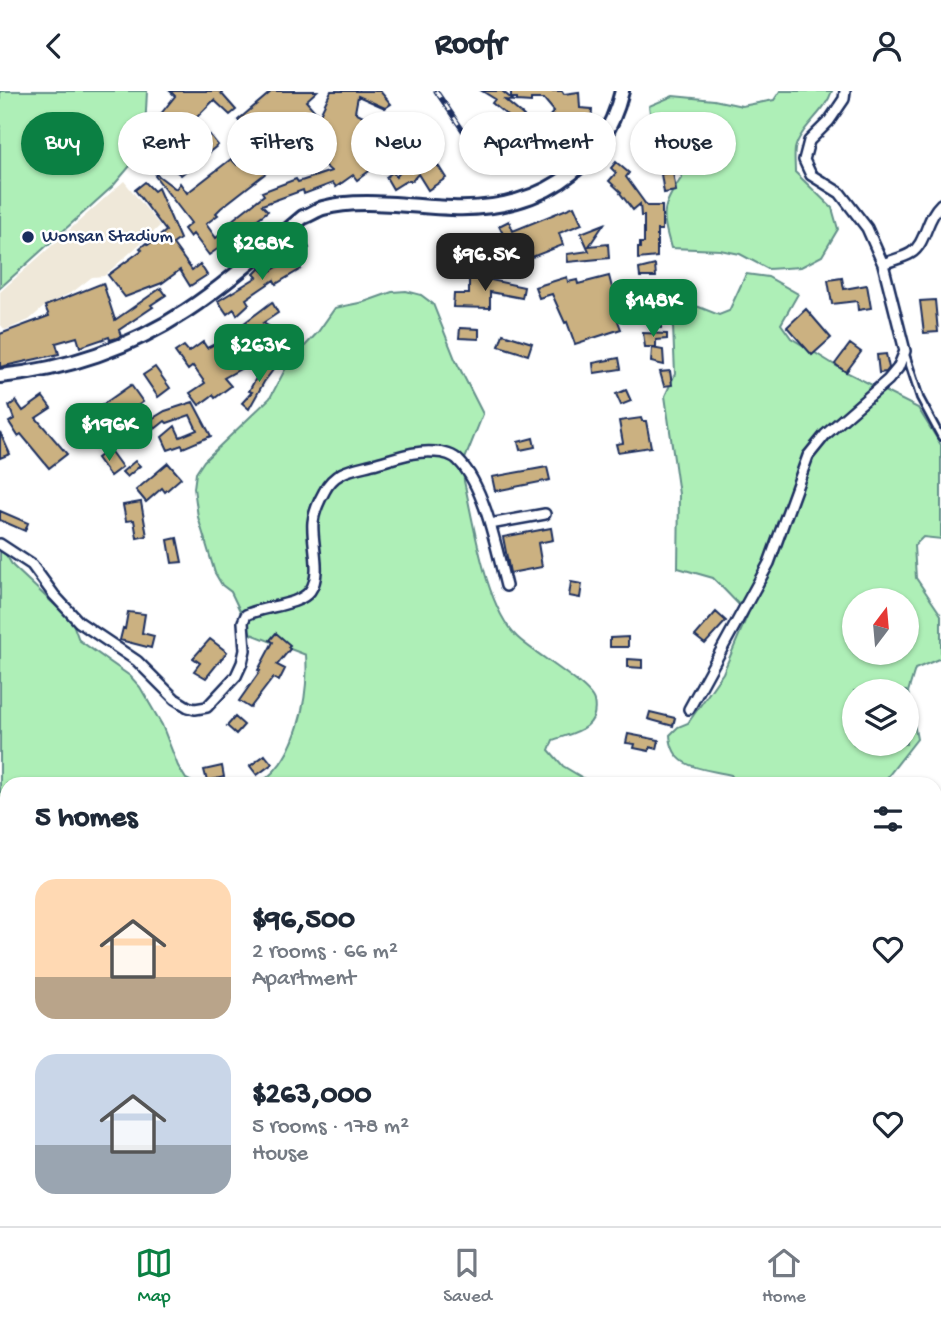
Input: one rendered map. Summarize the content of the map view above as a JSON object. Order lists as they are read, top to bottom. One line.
{"places":["Wonsan Stadium"],"north":"top","page":{"header":"Roofr","chip":["Buy","Rent","Filters","New","Apartment","House"],"price":["$268K","$96.5K","$148K","$263K","$196K"],"heading":"5 homes","list":[{"name":"$96,500","note":"2 rooms · 66 m² · Apartment"},{"name":"$263,000","note":"5 rooms · 178 m² · House"}],"tabs":["Map","Saved","Home"]}}
